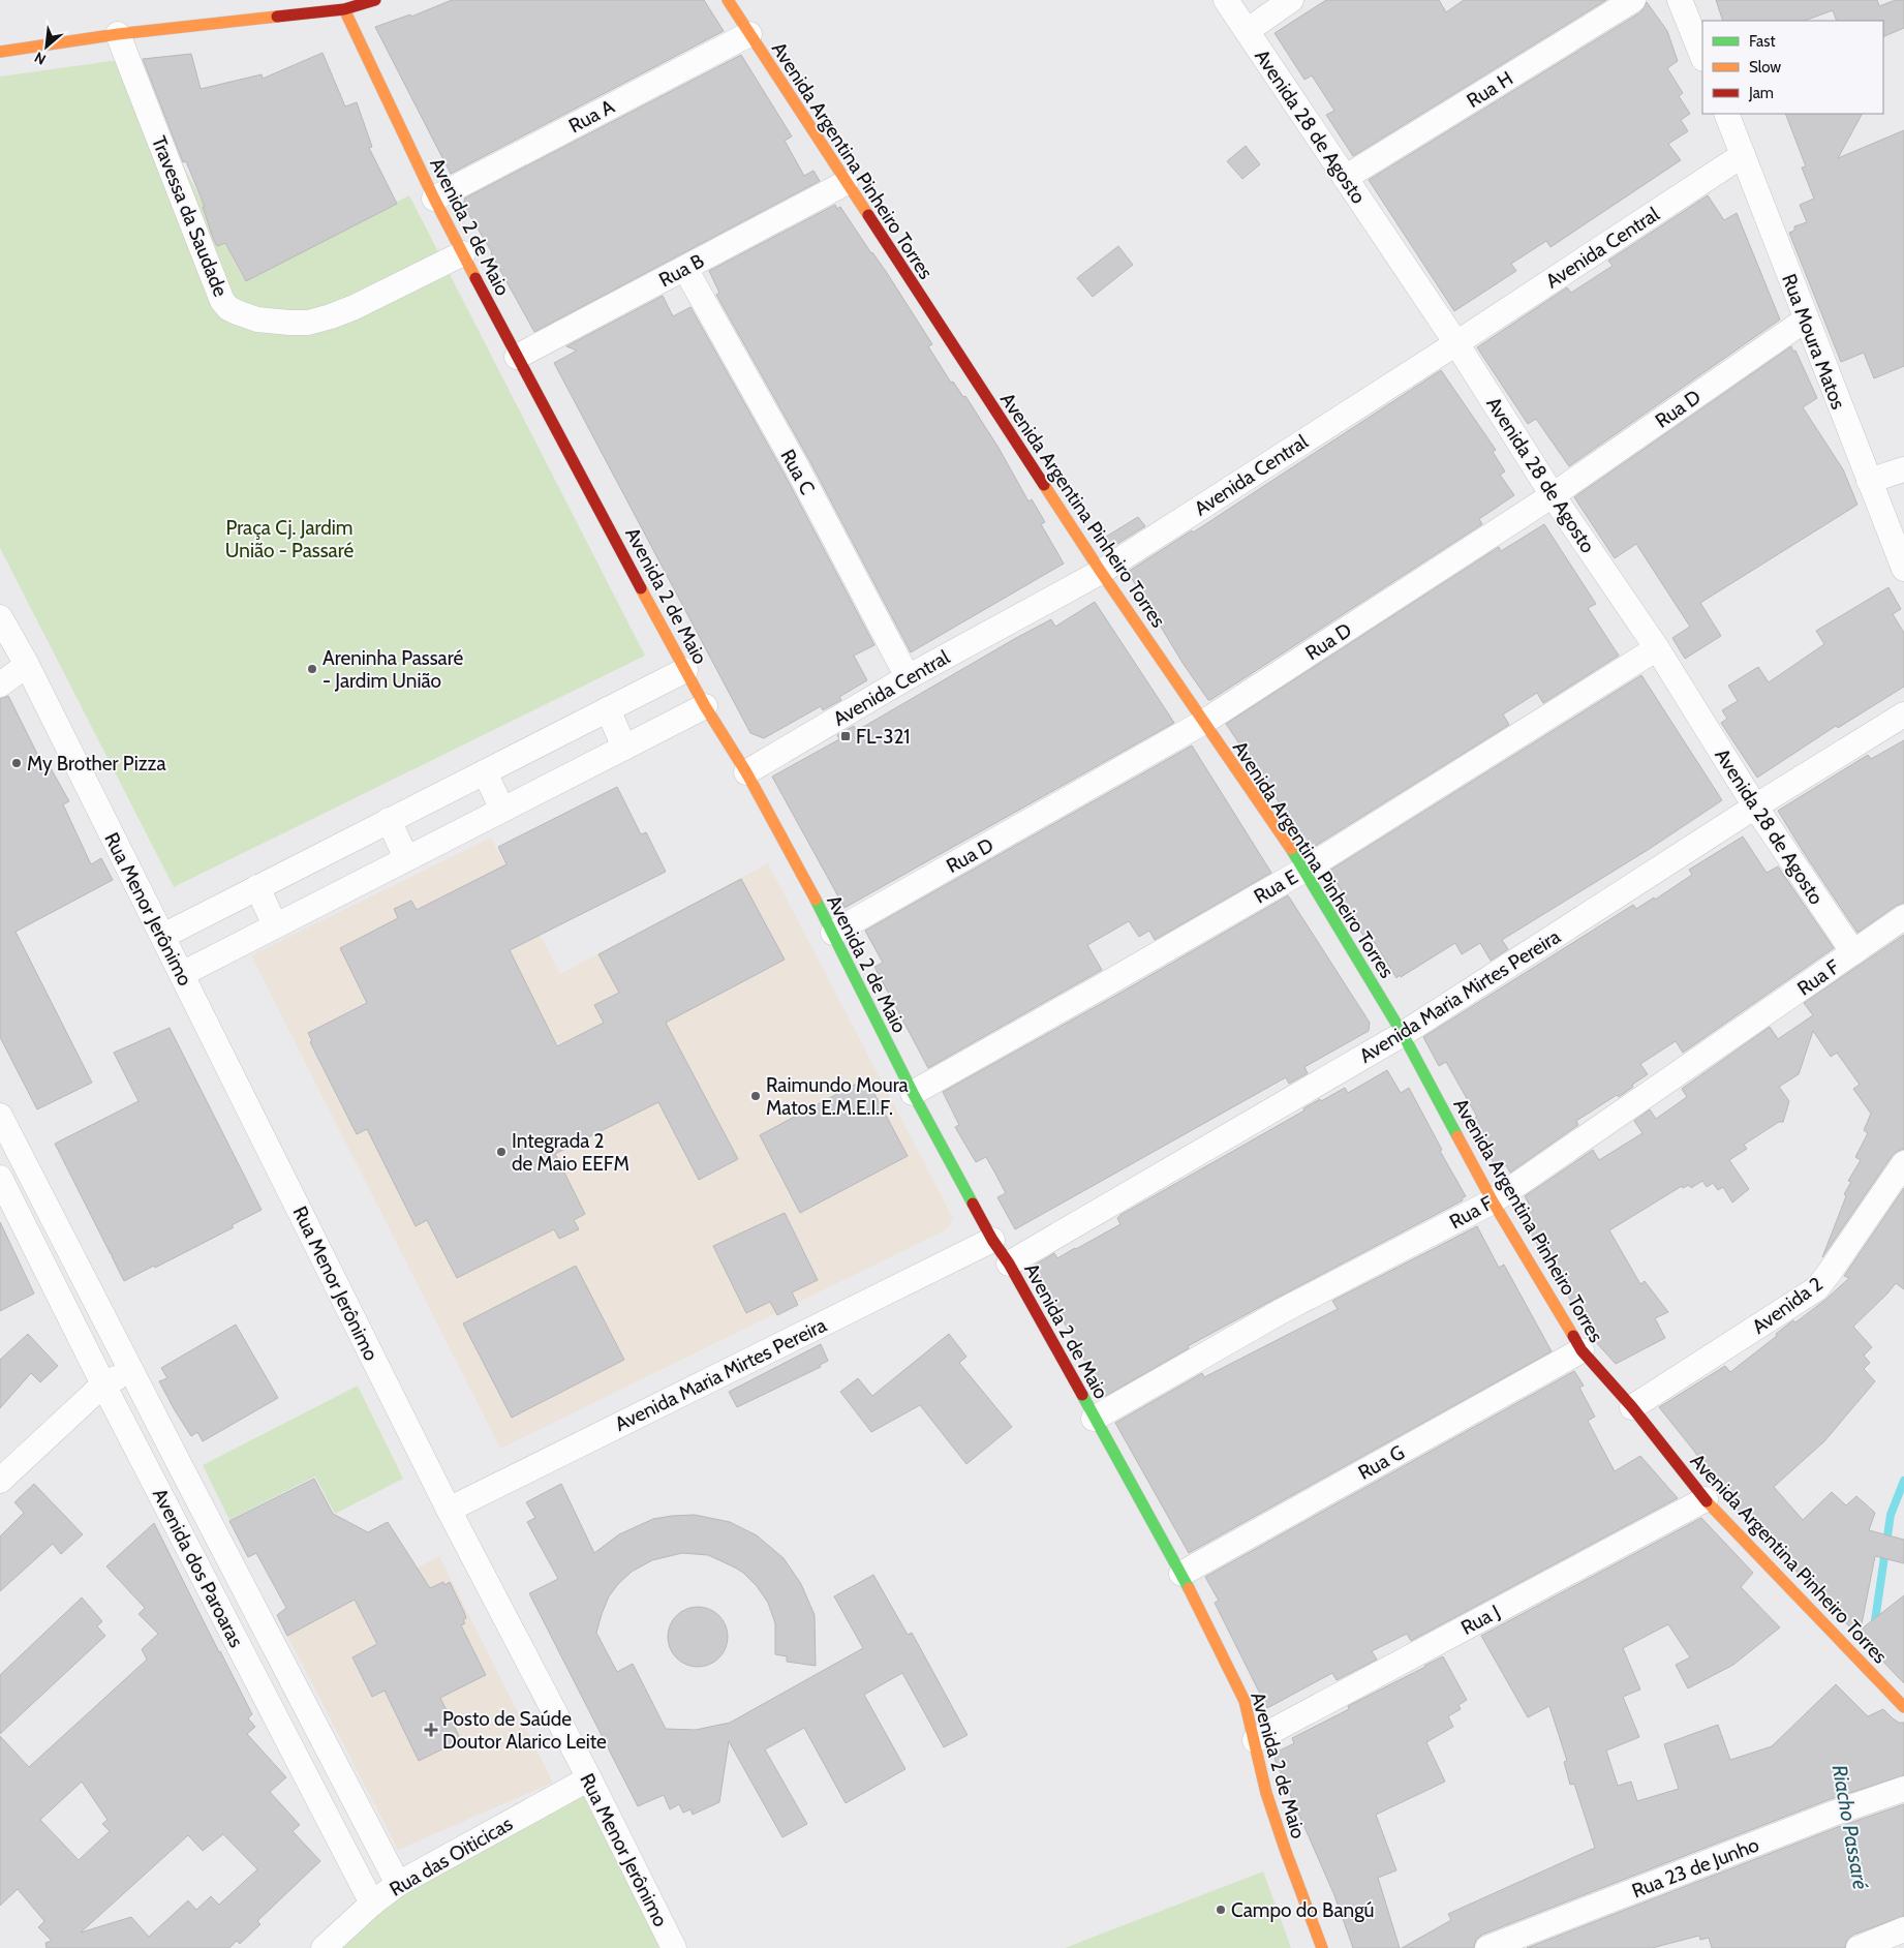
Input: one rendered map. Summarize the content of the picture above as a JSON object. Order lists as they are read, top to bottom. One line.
{"streets":{"street":["Rua H","Rua A","Avenida 28 de Agosto","Avenida Argentina Pinheiro Torres","Travessa da Saudade","Avenida 2 de Maio","Avenida Central","Rua B","Rua Moura Matos","Rua D","Rua C","Rua E","Rua Menor Jerônimo","Rua F","Avenida Maria Mirtes Pereira","Avenida 2","Rua G","Avenida dos Paroaras","Rua J","Rua das Oiticicas","Rua 23 de Junho"]},"crossings":[["Rua H","Avenida 28 de Agosto"],["Rua A","Avenida Argentina Pinheiro Torres"],["Rua A","Avenida 2 de Maio"],["Avenida 28 de Agosto","Avenida Central"],["Avenida 28 de Agosto","Rua D"],["Avenida 28 de Agosto","Rua E"],["Avenida 28 de Agosto","Rua F"],["Avenida 28 de Agosto","Avenida Maria Mirtes Pereira"],["Avenida Argentina Pinheiro Torres","Avenida Central"],["Avenida Argentina Pinheiro Torres","Rua B"],["Avenida Argentina Pinheiro Torres","Rua D"],["Avenida Argentina Pinheiro Torres","Rua E"],["Avenida Argentina Pinheiro Torres","Rua F"],["Avenida Argentina Pinheiro Torres","Avenida Maria Mirtes Pereira"],["Avenida Argentina Pinheiro Torres","Avenida 2"],["Avenida Argentina Pinheiro Torres","Rua G"],["Avenida Argentina Pinheiro Torres","Rua J"],["Travessa da Saudade","Avenida 2 de Maio"],["Avenida 2 de Maio","Avenida Central"],["Avenida 2 de Maio","Rua B"],["Avenida 2 de Maio","Rua D"],["Avenida 2 de Maio","Rua E"],["Avenida 2 de Maio","Rua F"],["Avenida 2 de Maio","Avenida Maria Mirtes Pereira"],["Avenida 2 de Maio","Rua G"],["Avenida 2 de Maio","Rua J"],["Avenida Central","Rua Moura Matos"],["Avenida Central","Rua C"],["Rua B","Rua C"],["Rua Moura Matos","Rua D"],["Rua Menor Jerônimo","Avenida Maria Mirtes Pereira"],["Rua Menor Jerônimo","Rua das Oiticicas"],["Avenida dos Paroaras","Rua das Oiticicas"]],"water":["Riacho Passaré"],"parks":["Praça Cj. Jardim União - Passaré"],"places":{"other":["Areninha Passaré - Jardim União","My Brother Pizza","Raimundo Moura Matos E.M.E.I.F.","Integrada 2 de Maio EEFM","Campo do Bangú"],"transit":["FL-321"],"health":["Posto de Saúde Doutor Alarico Leite"]},"legend":["Fast","Slow","Jam"],"north":"bottom left"}
